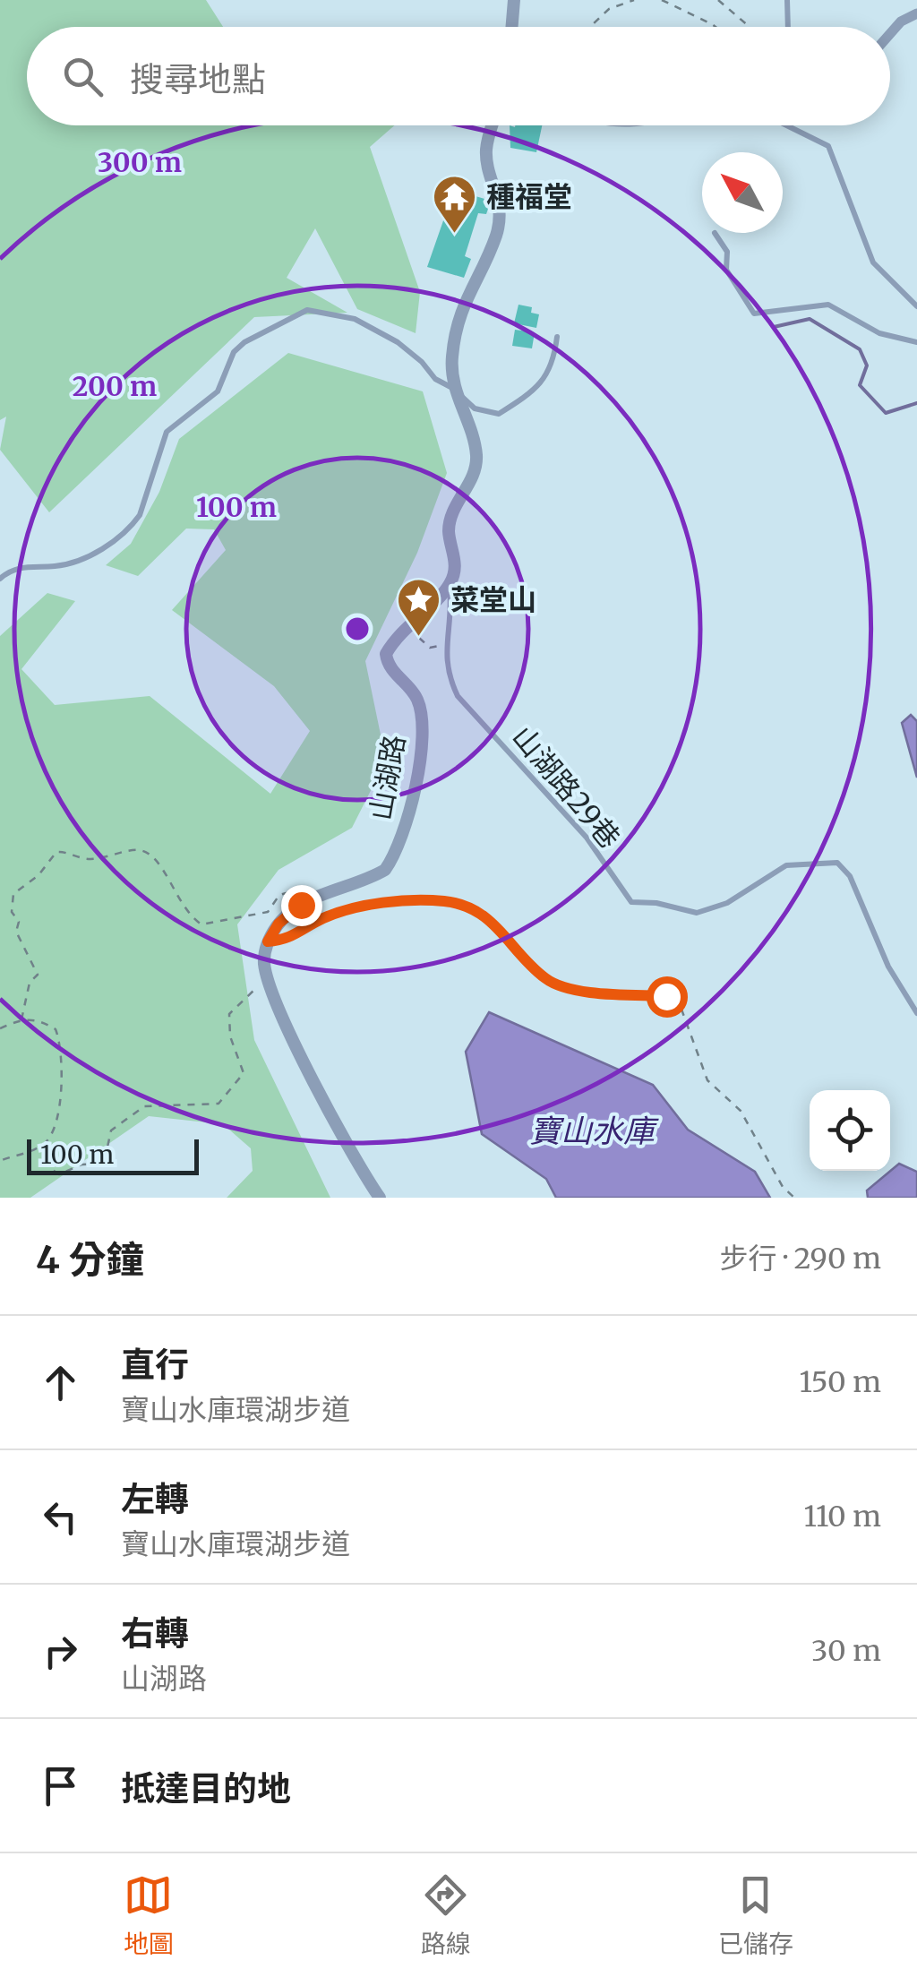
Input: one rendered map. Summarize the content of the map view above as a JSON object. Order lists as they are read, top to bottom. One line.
{"streets":{"street":["山湖路"],"lane":["山湖路29巷"]},"crossings":[["山湖路","山湖路29巷"]],"water":["寶山水庫"],"places":{"temple":["種福堂"],"place":["菜堂山"]},"scale_bar":"100 m","north":"top left","page":{"search":"搜尋地點","scale":"100 m","heading":["4 分鐘","步行 · 290 m"],"list":[["直行","寶山水庫環湖步道","150 m"],["左轉","寶山水庫環湖步道","110 m"],["右轉","山湖路","30 m"],"抵達目的地"],"nav":["地圖","路線","已儲存"]},"rings":["300 m","200 m","100 m"]}
